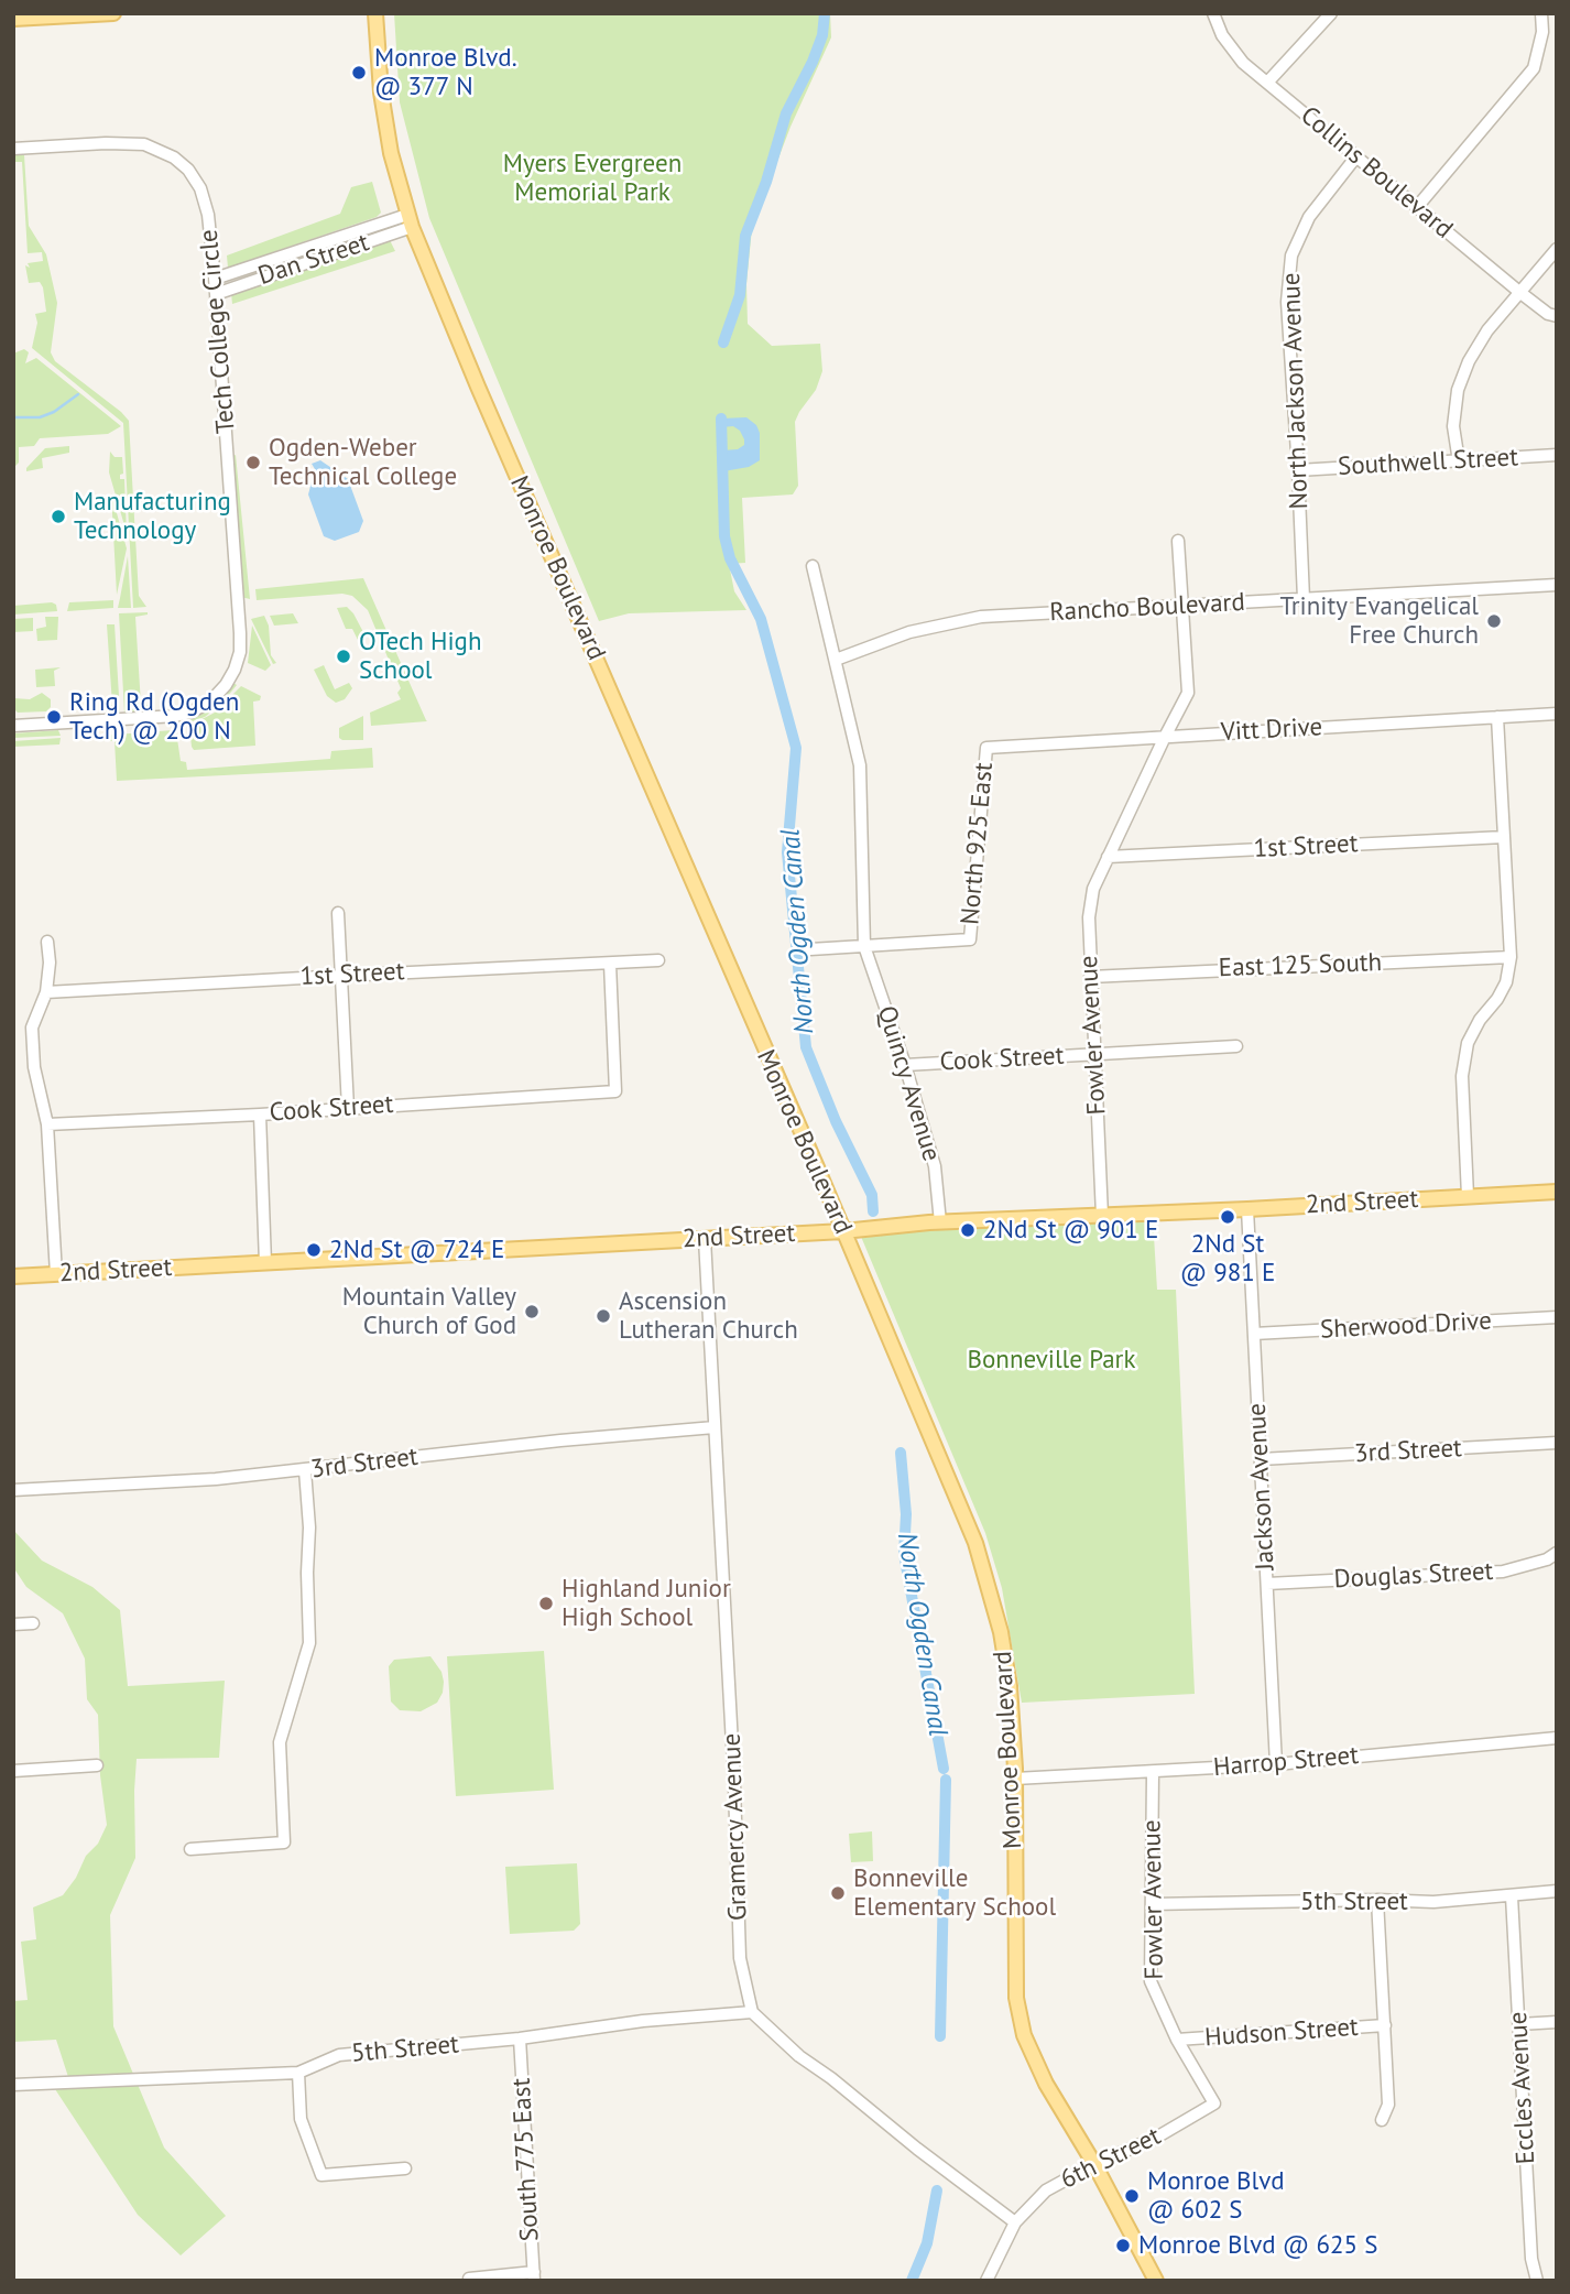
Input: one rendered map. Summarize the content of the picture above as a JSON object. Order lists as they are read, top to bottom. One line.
{"streets":{"main road":["Monroe Boulevard","2nd Street"],"street":["Collins Boulevard","Dan Street","Tech College Circle","North Jackson Avenue","Southwell Street","Rancho Boulevard","Vitt Drive","North 925 East","1st Street","East 125 South","Fowler Avenue","Cook Street","Quincy Avenue","Sherwood Drive","3rd Street","Jackson Avenue","Douglas Street","Harrop Street","Gramercy Avenue","5th Street","Hudson Street","Eccles Avenue","6th Street","South 775 East"]},"crossings":[["Collins Boulevard","North Jackson Avenue"],["Dan Street","Tech College Circle"],["Dan Street","Monroe Boulevard"],["North Jackson Avenue","Southwell Street"],["North Jackson Avenue","Rancho Boulevard"],["Monroe Boulevard","2nd Street"],["Monroe Boulevard","Harrop Street"],["Monroe Boulevard","6th Street"],["Rancho Boulevard","Fowler Avenue"],["Rancho Boulevard","Quincy Avenue"],["Vitt Drive","North 925 East"],["Vitt Drive","Fowler Avenue"],["North 925 East","Quincy Avenue"],["1st Street","Fowler Avenue"],["1st Street","Cook Street"],["East 125 South","Fowler Avenue"],["Fowler Avenue","Cook Street"],["Fowler Avenue","2nd Street"],["Fowler Avenue","Harrop Street"],["Fowler Avenue","5th Street"],["Fowler Avenue","Hudson Street"],["Fowler Avenue","6th Street"],["Cook Street","Quincy Avenue"],["Quincy Avenue","2nd Street"],["2nd Street","Jackson Avenue"],["2nd Street","Gramercy Avenue"],["Sherwood Drive","Jackson Avenue"],["3rd Street","Jackson Avenue"],["3rd Street","Gramercy Avenue"],["Jackson Avenue","Douglas Street"],["Jackson Avenue","Harrop Street"],["Gramercy Avenue","5th Street"],["5th Street","Eccles Avenue"],["5th Street","South 775 East"]],"water":["North Ogden Canal"],"parks":["Myers Evergreen Memorial Park","Bonneville Park"],"places":["Monroe Blvd. @ 377 N","Ogden-Weber Technical College","Manufacturing Technology","Trinity Evangelical Free Church","OTech High School","Ring Rd (Ogden Tech) @ 200 N","2Nd St @ 981 E","2Nd St @ 901 E","2Nd St @ 724 E","Mountain Valley Church of God","Ascension Lutheran Church","Highland Junior High School","Bonneville Elementary School","Monroe Blvd @ 602 S","Monroe Blvd @ 625 S"]}
